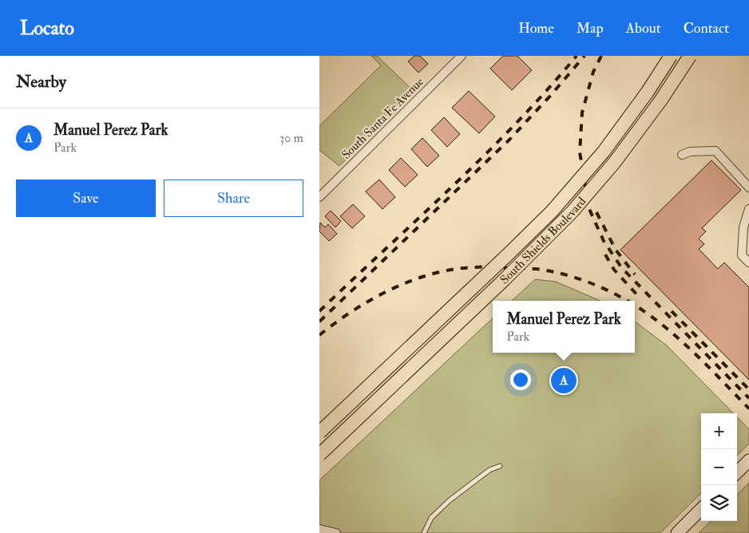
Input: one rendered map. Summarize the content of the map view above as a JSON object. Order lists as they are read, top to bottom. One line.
{"streets":{"main road":["South Shields Boulevard"],"street":["South Santa Fe Avenue"]},"page":{"header":"Locato","nav":["Home","Map","About","Contact"],"heading":"Nearby","list":[{"mark":"A","name":"Manuel Perez Park","note":"Park","value":"30 m"}],"buttons":["Save","Share"],"popup":["Manuel Perez Park","Park"],"pins":"A","map_buttons":["+","−"]}}
